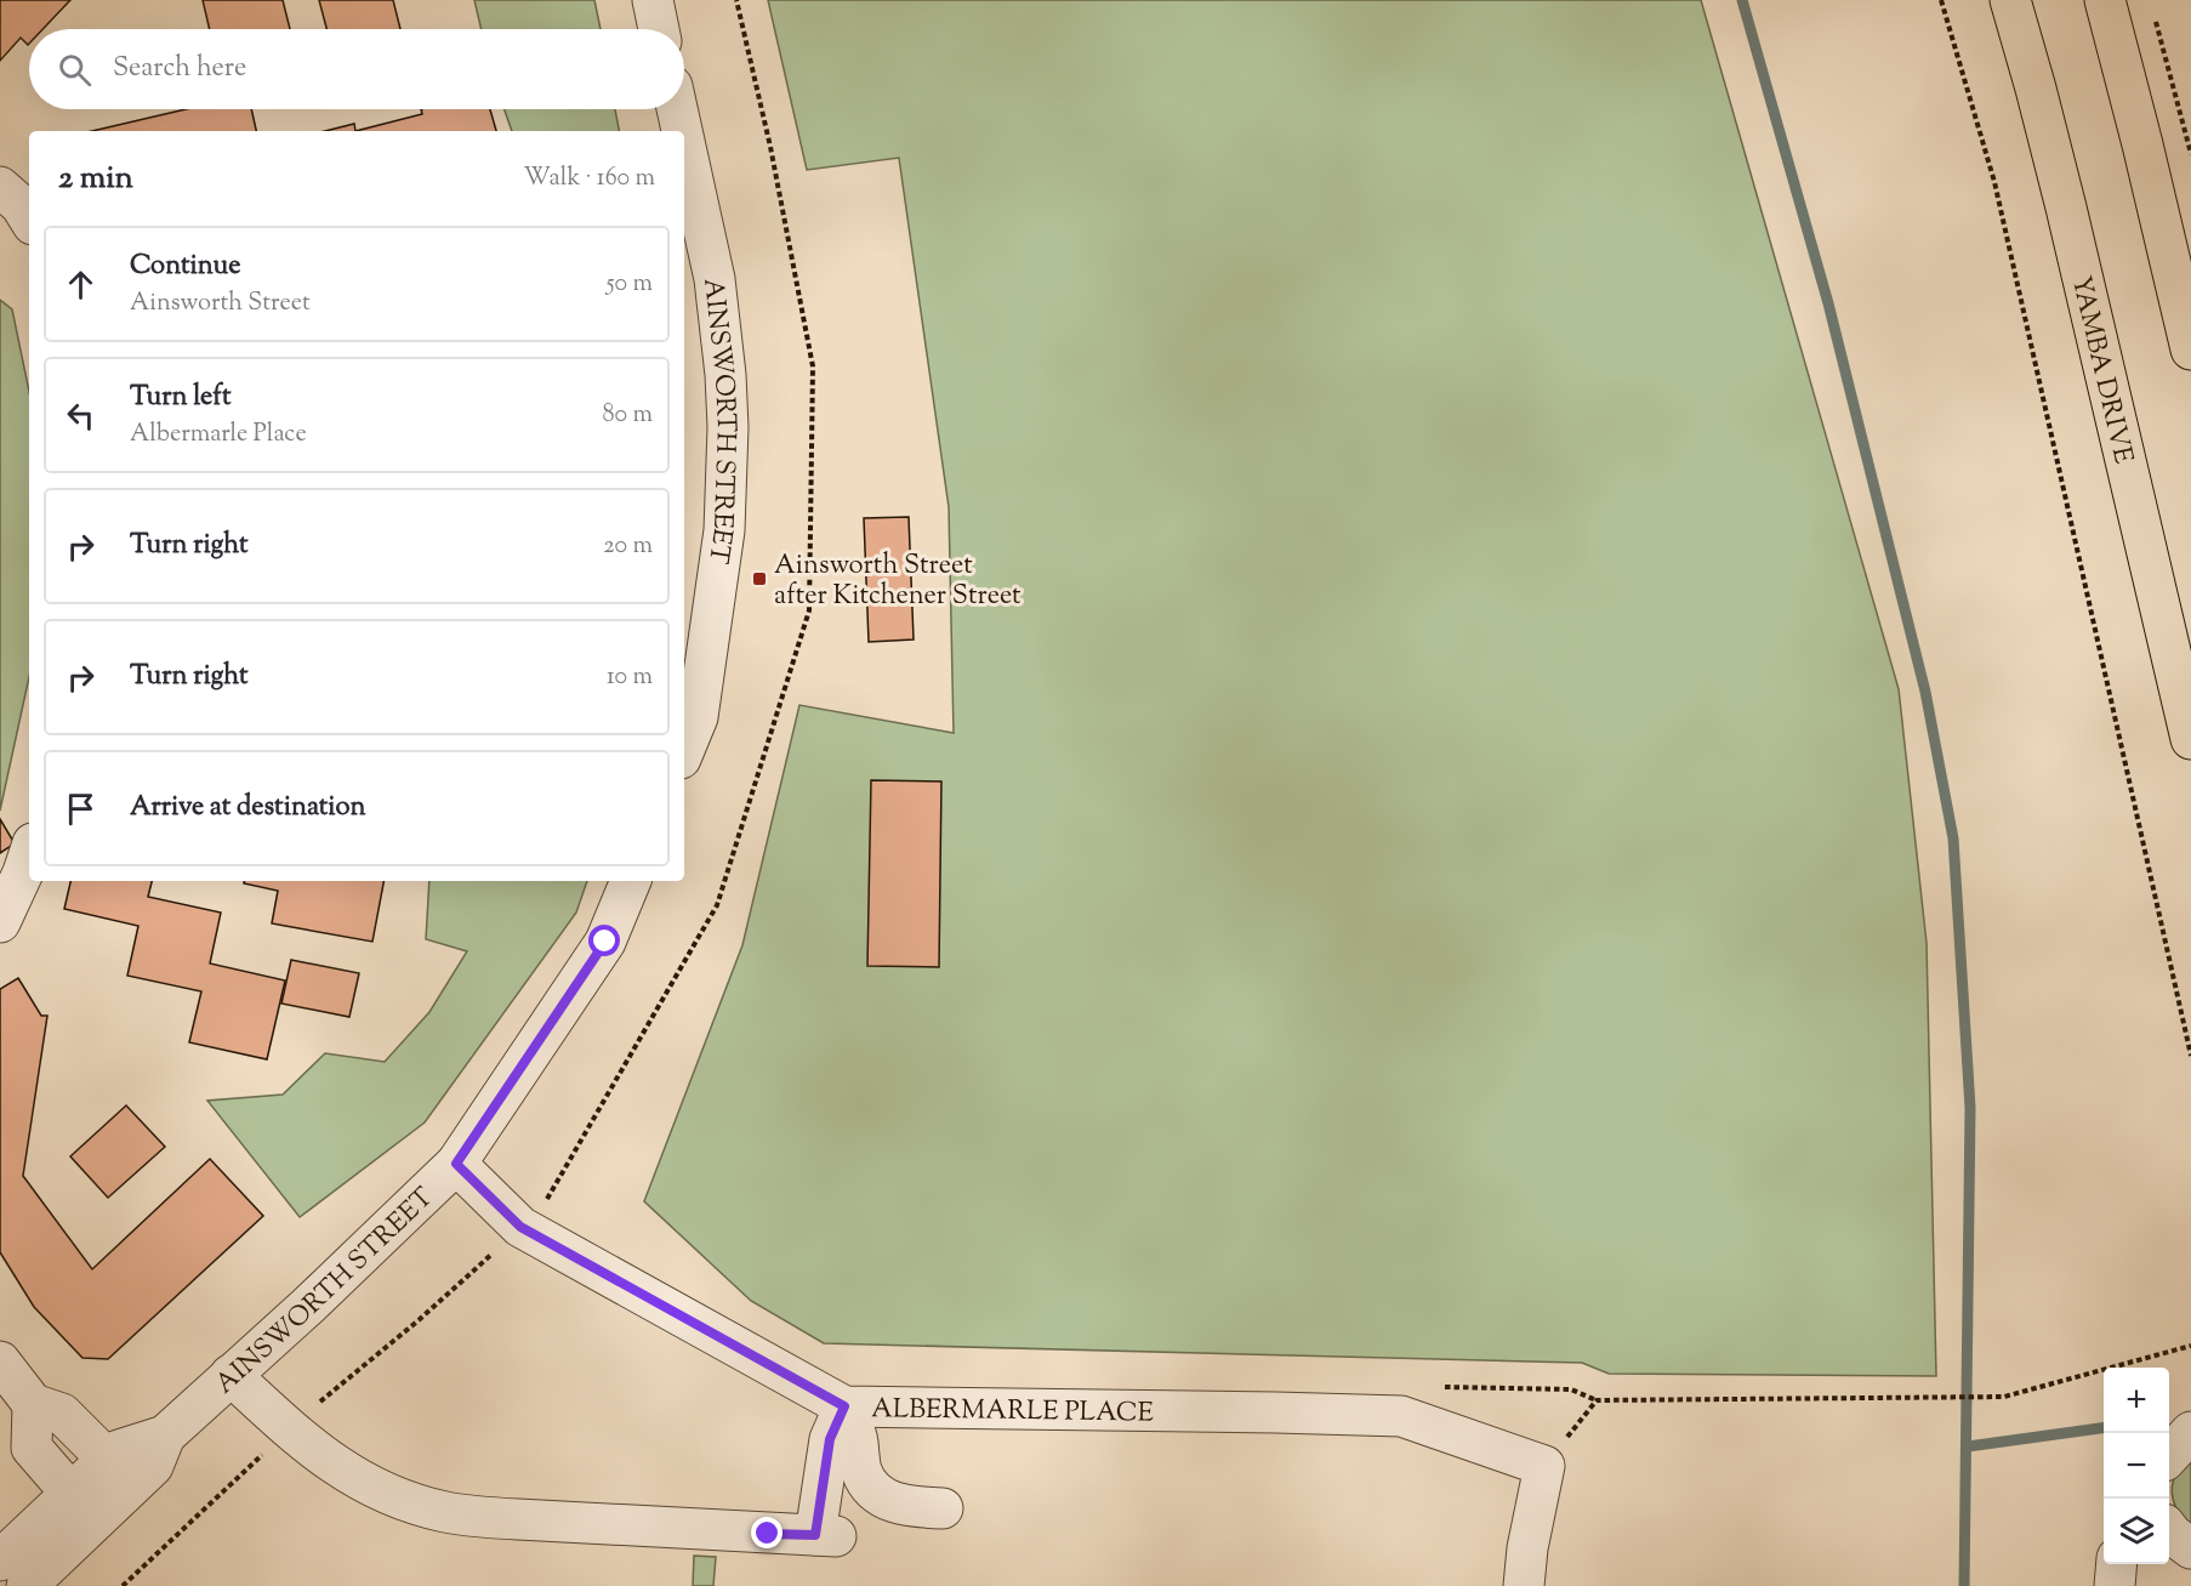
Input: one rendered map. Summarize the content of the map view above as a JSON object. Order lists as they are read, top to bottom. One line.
{"streets":{"main road":["YAMBA DRIVE"],"street":["AINSWORTH STREET","ALBERMARLE PLACE"]},"crossings":[["AINSWORTH STREET","ALBERMARLE PLACE"]],"places":{"transit":["Ainsworth Street after Kitchener Street"]},"page":{"search":"Search here","heading":["2 min","Walk · 160 m"],"list":[["Continue","Ainsworth Street","50 m"],["Turn left","Albermarle Place","80 m"],["Turn right","20 m"],["Turn right","10 m"],"Arrive at destination"],"map_buttons":["+","−"]}}
